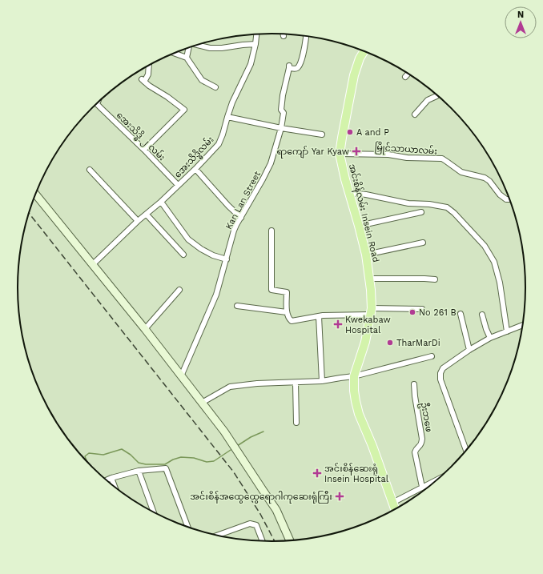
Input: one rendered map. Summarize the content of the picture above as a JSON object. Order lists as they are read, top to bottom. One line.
{"streets":{"main road":["အင်းစိန်လမ်း Insein Road"],"street":["အေးသိဒ္ဓိ ၂ လမ်း","မြိုင်သာယာလမ်း","အေးသိဒ္ဓိလမ်း","Kan Lan Street","ဦးဘဖေ"]},"crossings":[["အေးသိဒ္ဓိ ၂ လမ်း","အေးသိဒ္ဓိလမ်း"],["မြိုင်သာယာလမ်း","အင်းစိန်လမ်း Insein Road"]],"places":{"other":["A and P","No 261 B","TharMarDi"],"health":["ရာကျော် Yar Kyaw","Kwekabaw Hospital","အင်းစိန်ဆေးရုံ Insein Hospital","အင်းစိန်အထွေထွေရောဂါကုဆေးရုံကြီး"]},"north":"top"}
